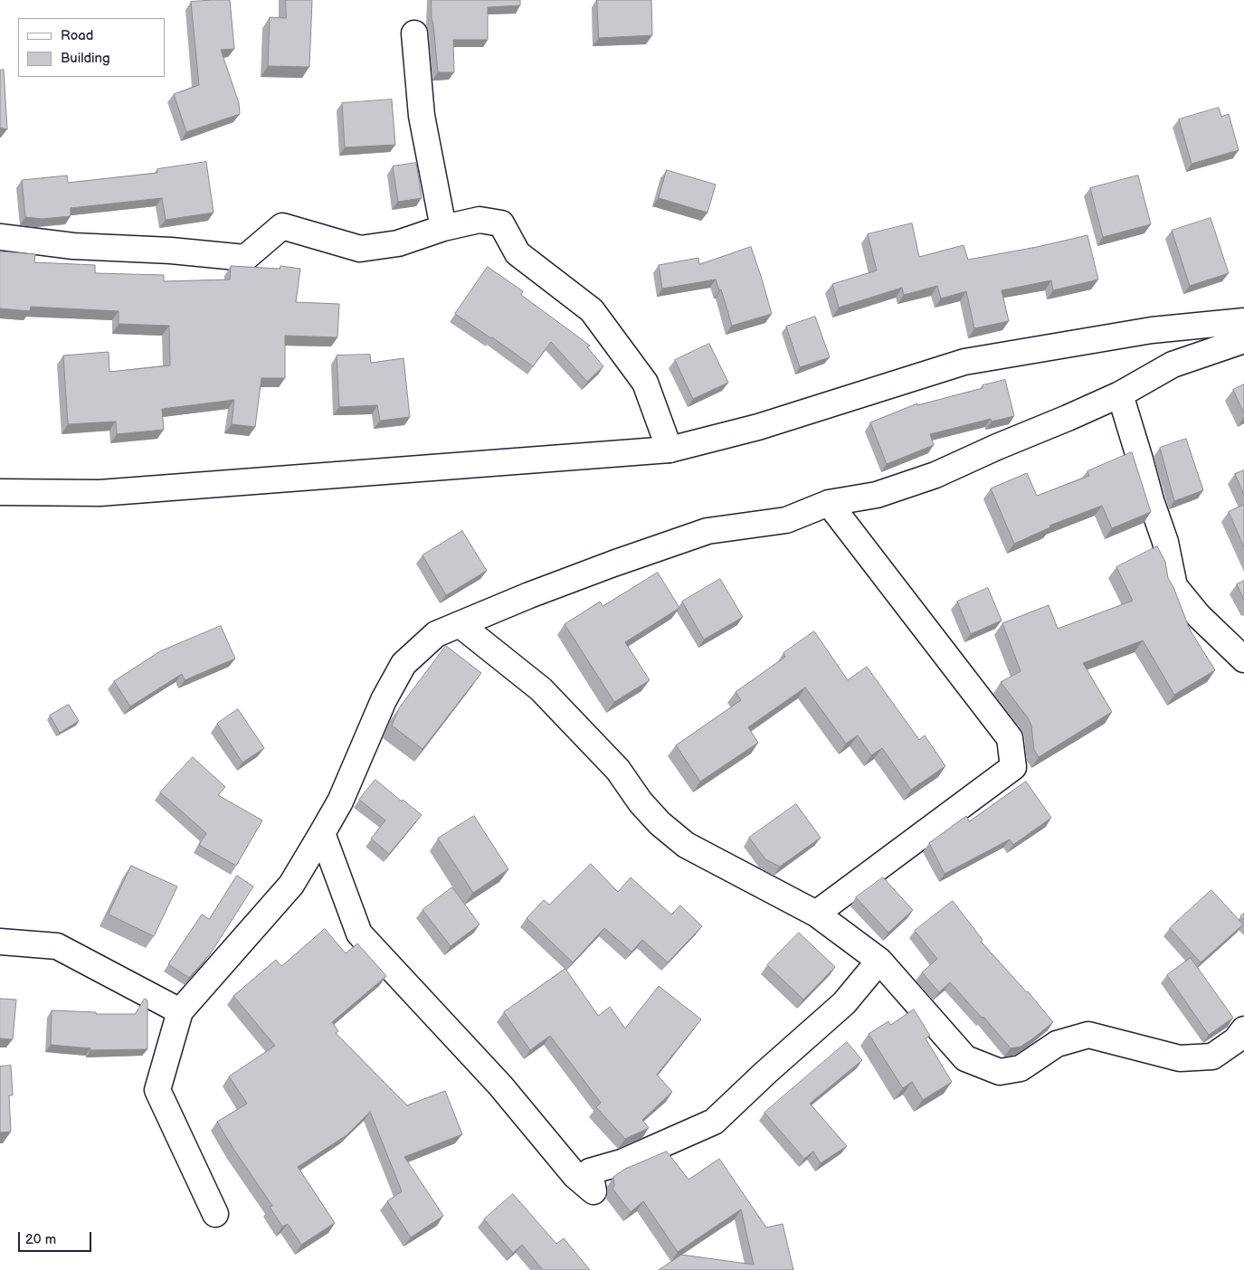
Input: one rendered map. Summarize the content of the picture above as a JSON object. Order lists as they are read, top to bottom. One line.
{"legend":["Road","Building"],"scale_bar":"20 m"}
